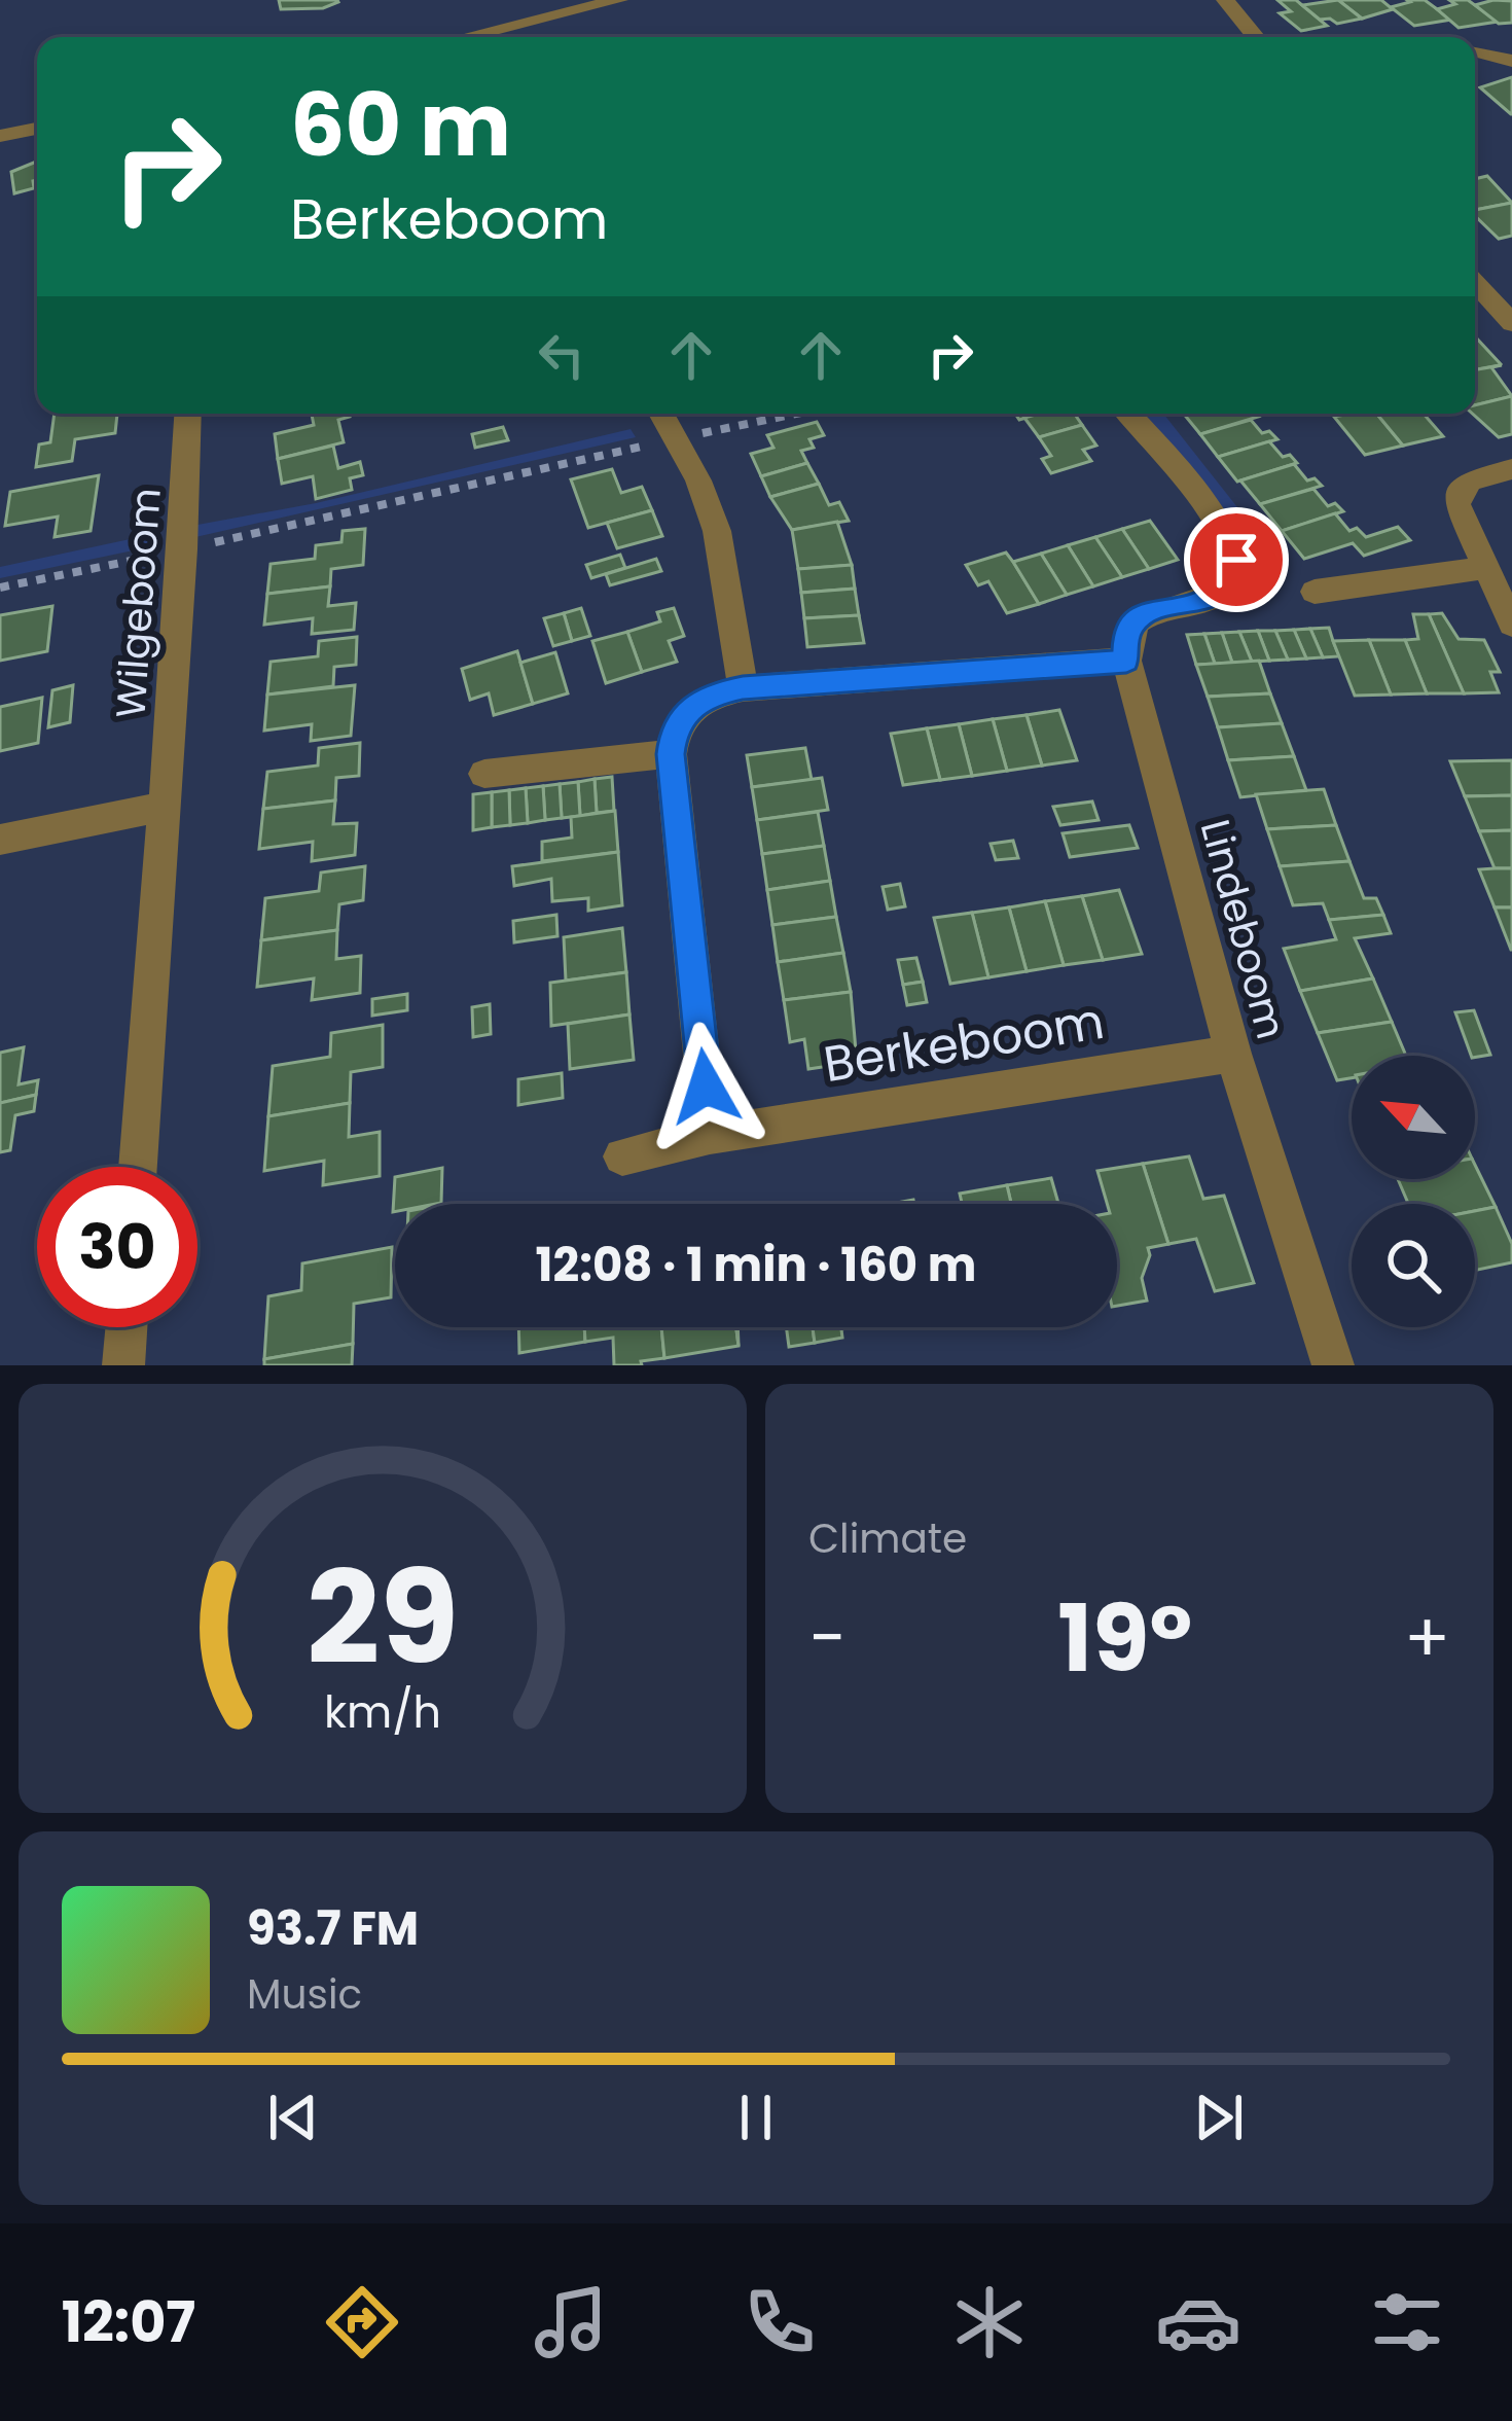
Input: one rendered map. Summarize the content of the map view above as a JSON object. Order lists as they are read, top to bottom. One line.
{"streets":{"street":["Wilgeboom","Lindeboom","Berkeboom"]},"crossings":[["Lindeboom","Berkeboom"]],"north":"top left","page":{"turn":["60 m","Berkeboom"],"limit":"30","trip":"12:08 · 1 min · 160 m","tile":"Climate","heat":["−","19°","+"],"song":["93.7 FM","Music"],"tabs":"12:07","gauge":["29","km/h"]}}
